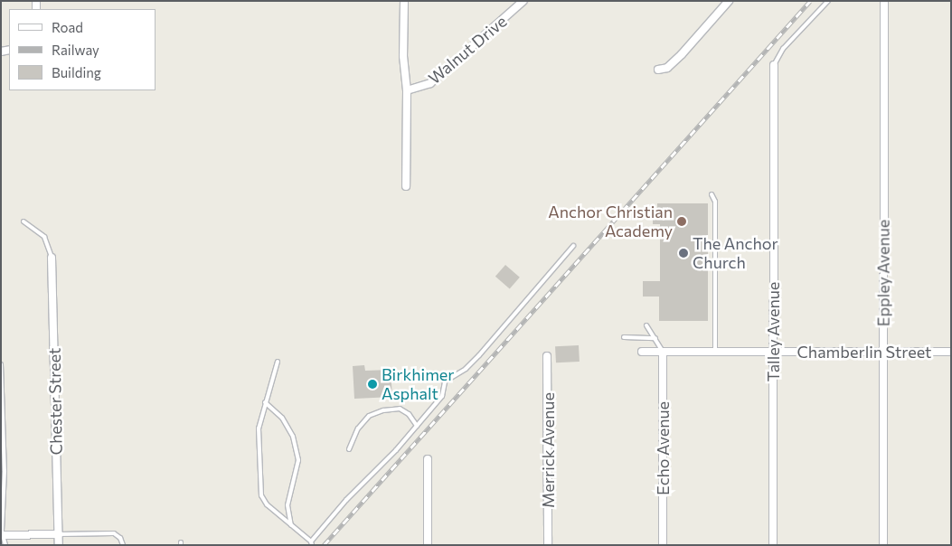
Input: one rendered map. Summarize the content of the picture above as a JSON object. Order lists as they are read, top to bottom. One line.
{"streets":{"street":["Walnut Drive","Eppley Avenue","Talley Avenue","Chamberlin Street","Chester Street","Echo Avenue","Merrick Avenue"]},"crossings":[["Eppley Avenue","Chamberlin Street"],["Talley Avenue","Chamberlin Street"],["Chamberlin Street","Echo Avenue"]],"places":["Anchor Christian Academy","The Anchor Church","Birkhimer Asphalt"],"legend":["Road","Railway","Building"]}
